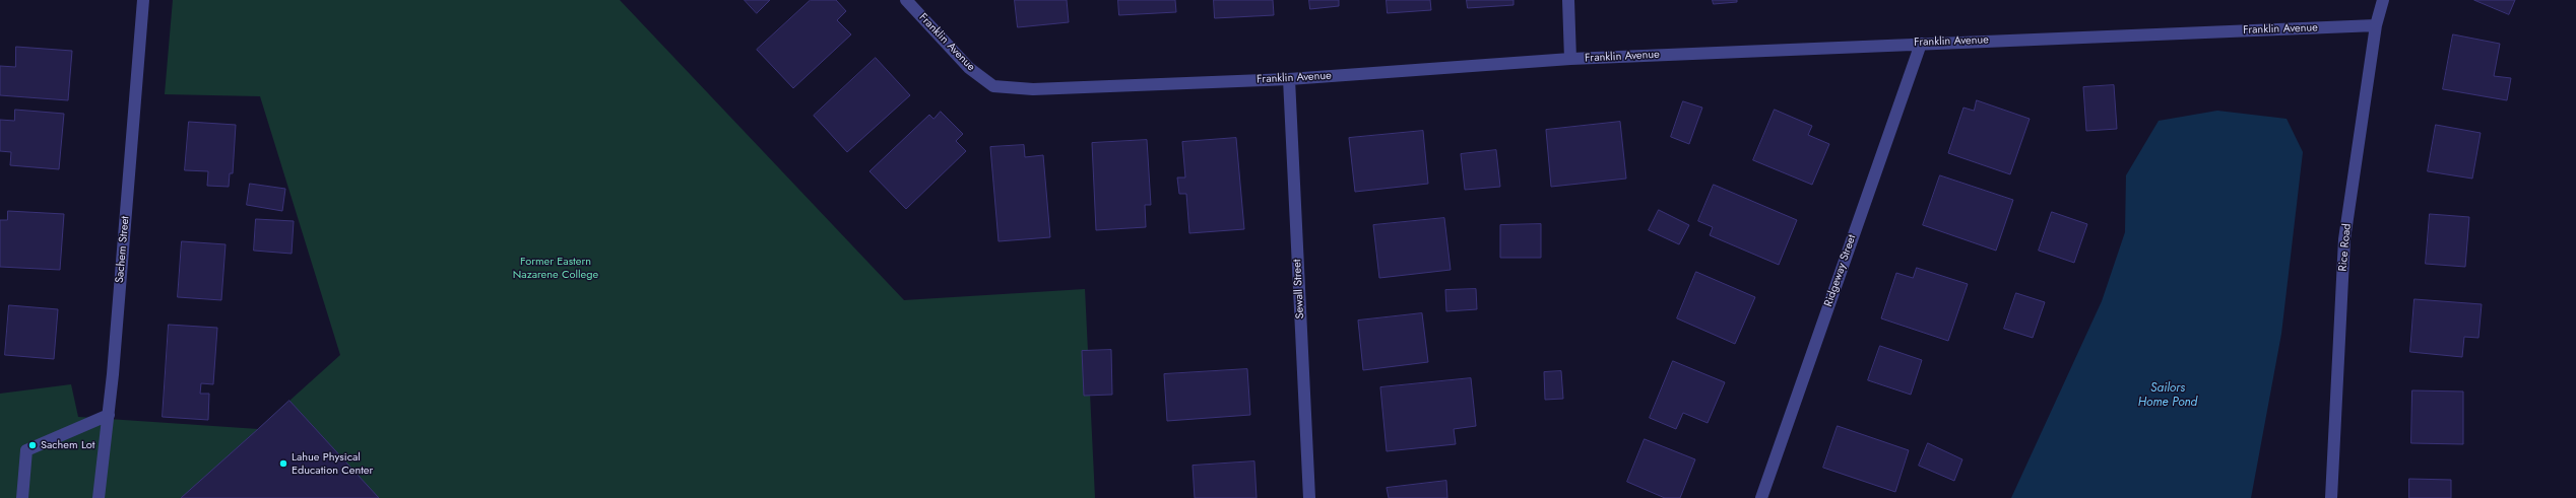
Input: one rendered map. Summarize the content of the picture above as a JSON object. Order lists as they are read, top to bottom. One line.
{"streets":{"street":["Franklin Avenue","Rice Road","Sachem Street","Ridgeway Street","Sewall Street"]},"crossings":[["Franklin Avenue","Rice Road"],["Franklin Avenue","Ridgeway Street"],["Franklin Avenue","Sewall Street"]],"water":["Sailors Home Pond"],"parks":["Former Eastern Nazarene College"],"places":["Sachem Lot","Lahue Physical Education Center"]}
